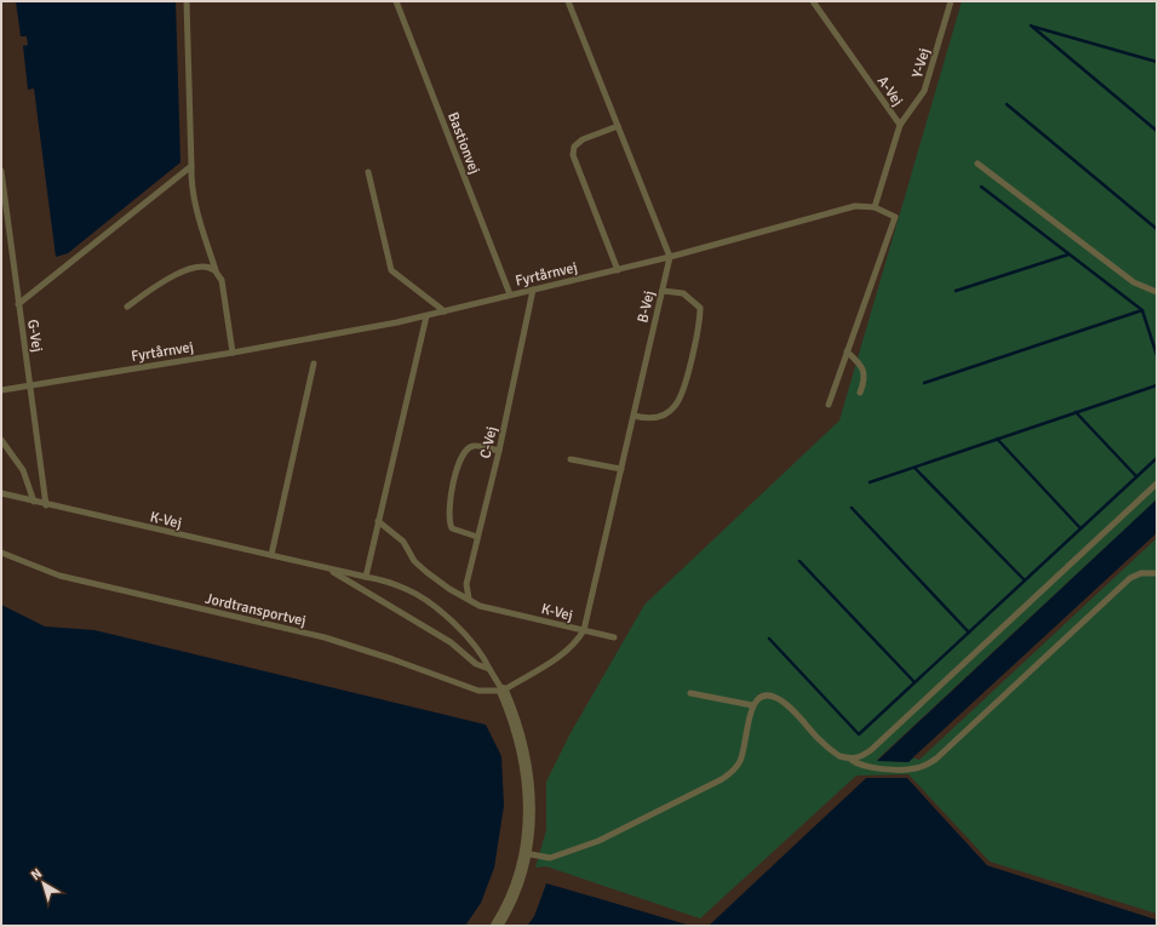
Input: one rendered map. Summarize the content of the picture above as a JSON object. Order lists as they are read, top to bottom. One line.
{"streets":{"lane":["Y-Vej","A-Vej","Bastionvej","Fyrtårnvej","B-Vej","G-Vej","C-Vej","K-Vej","Jordtransportvej"]},"crossings":[["Y-Vej","A-Vej"],["A-Vej","Fyrtårnvej"],["Bastionvej","Fyrtårnvej"],["Fyrtårnvej","B-Vej"],["Fyrtårnvej","G-Vej"],["Fyrtårnvej","C-Vej"],["B-Vej","K-Vej"],["G-Vej","K-Vej"],["C-Vej","K-Vej"],["K-Vej","Jordtransportvej"]],"north":"top left"}
